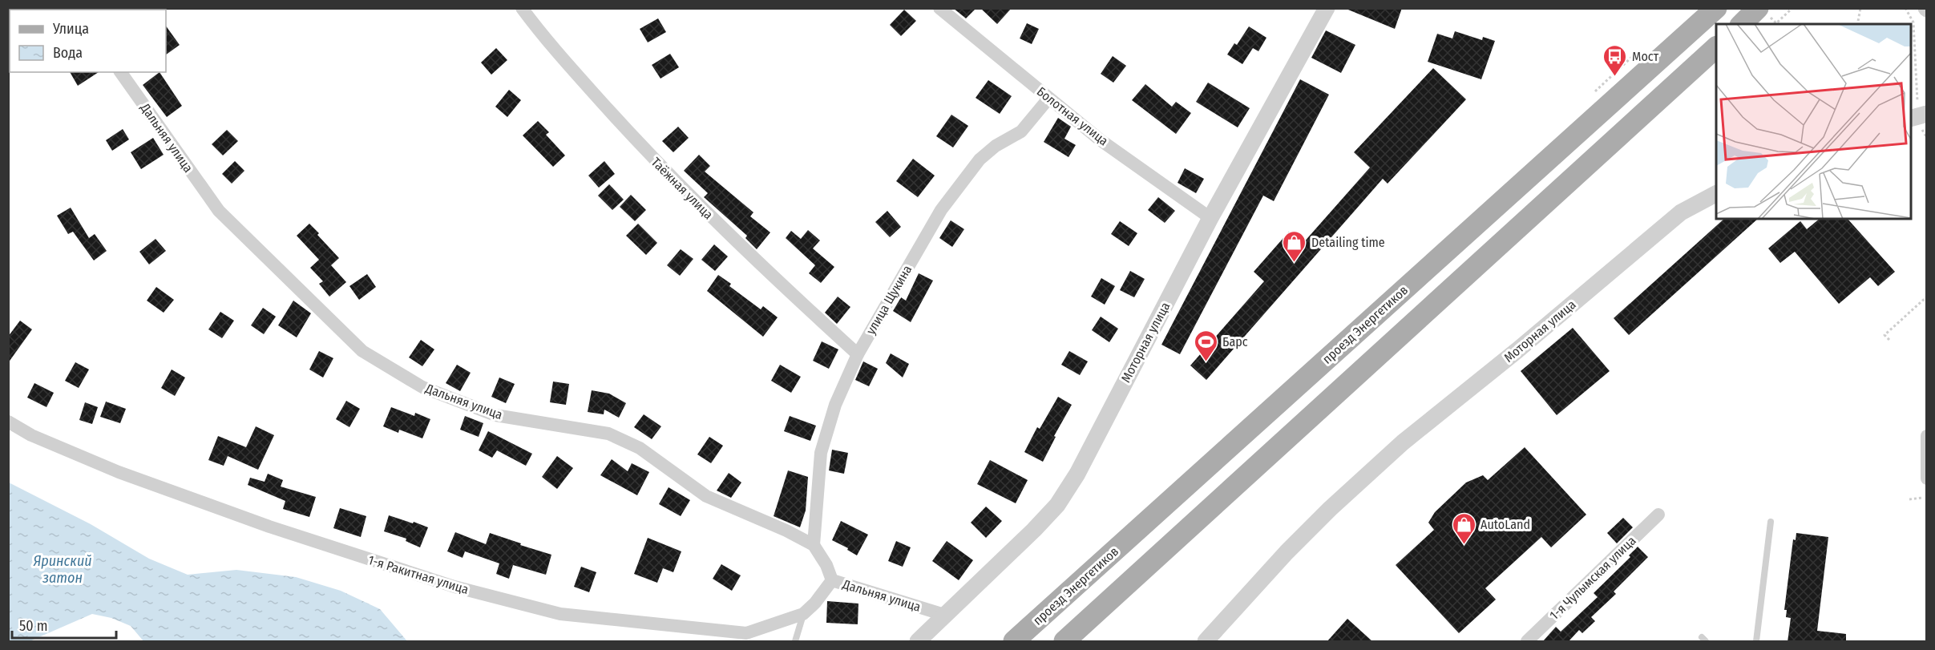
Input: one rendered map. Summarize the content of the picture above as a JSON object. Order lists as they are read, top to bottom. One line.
{"streets":{"main road":["проезд Энергетиков"],"street":["Болотная улица","Дальняя улица","Таёжная улица","улица Щукина","Моторная улица","1-я Ракитная улица","1-я Чулымская улица"]},"crossings":[["Болотная улица","улица Щукина"],["Болотная улица","Моторная улица"],["Дальняя улица","улица Щукина"],["Дальняя улица","Моторная улица"],["Дальняя улица","1-я Ракитная улица"],["Таёжная улица","улица Щукина"]],"water":["Яринский затон"],"places":{"bus stop":["Мост"],"shop":["Detailing time","AutoLand"],"sports":["Барс"]},"legend":["Улица","Вода"],"scale_bar":"50 m"}
